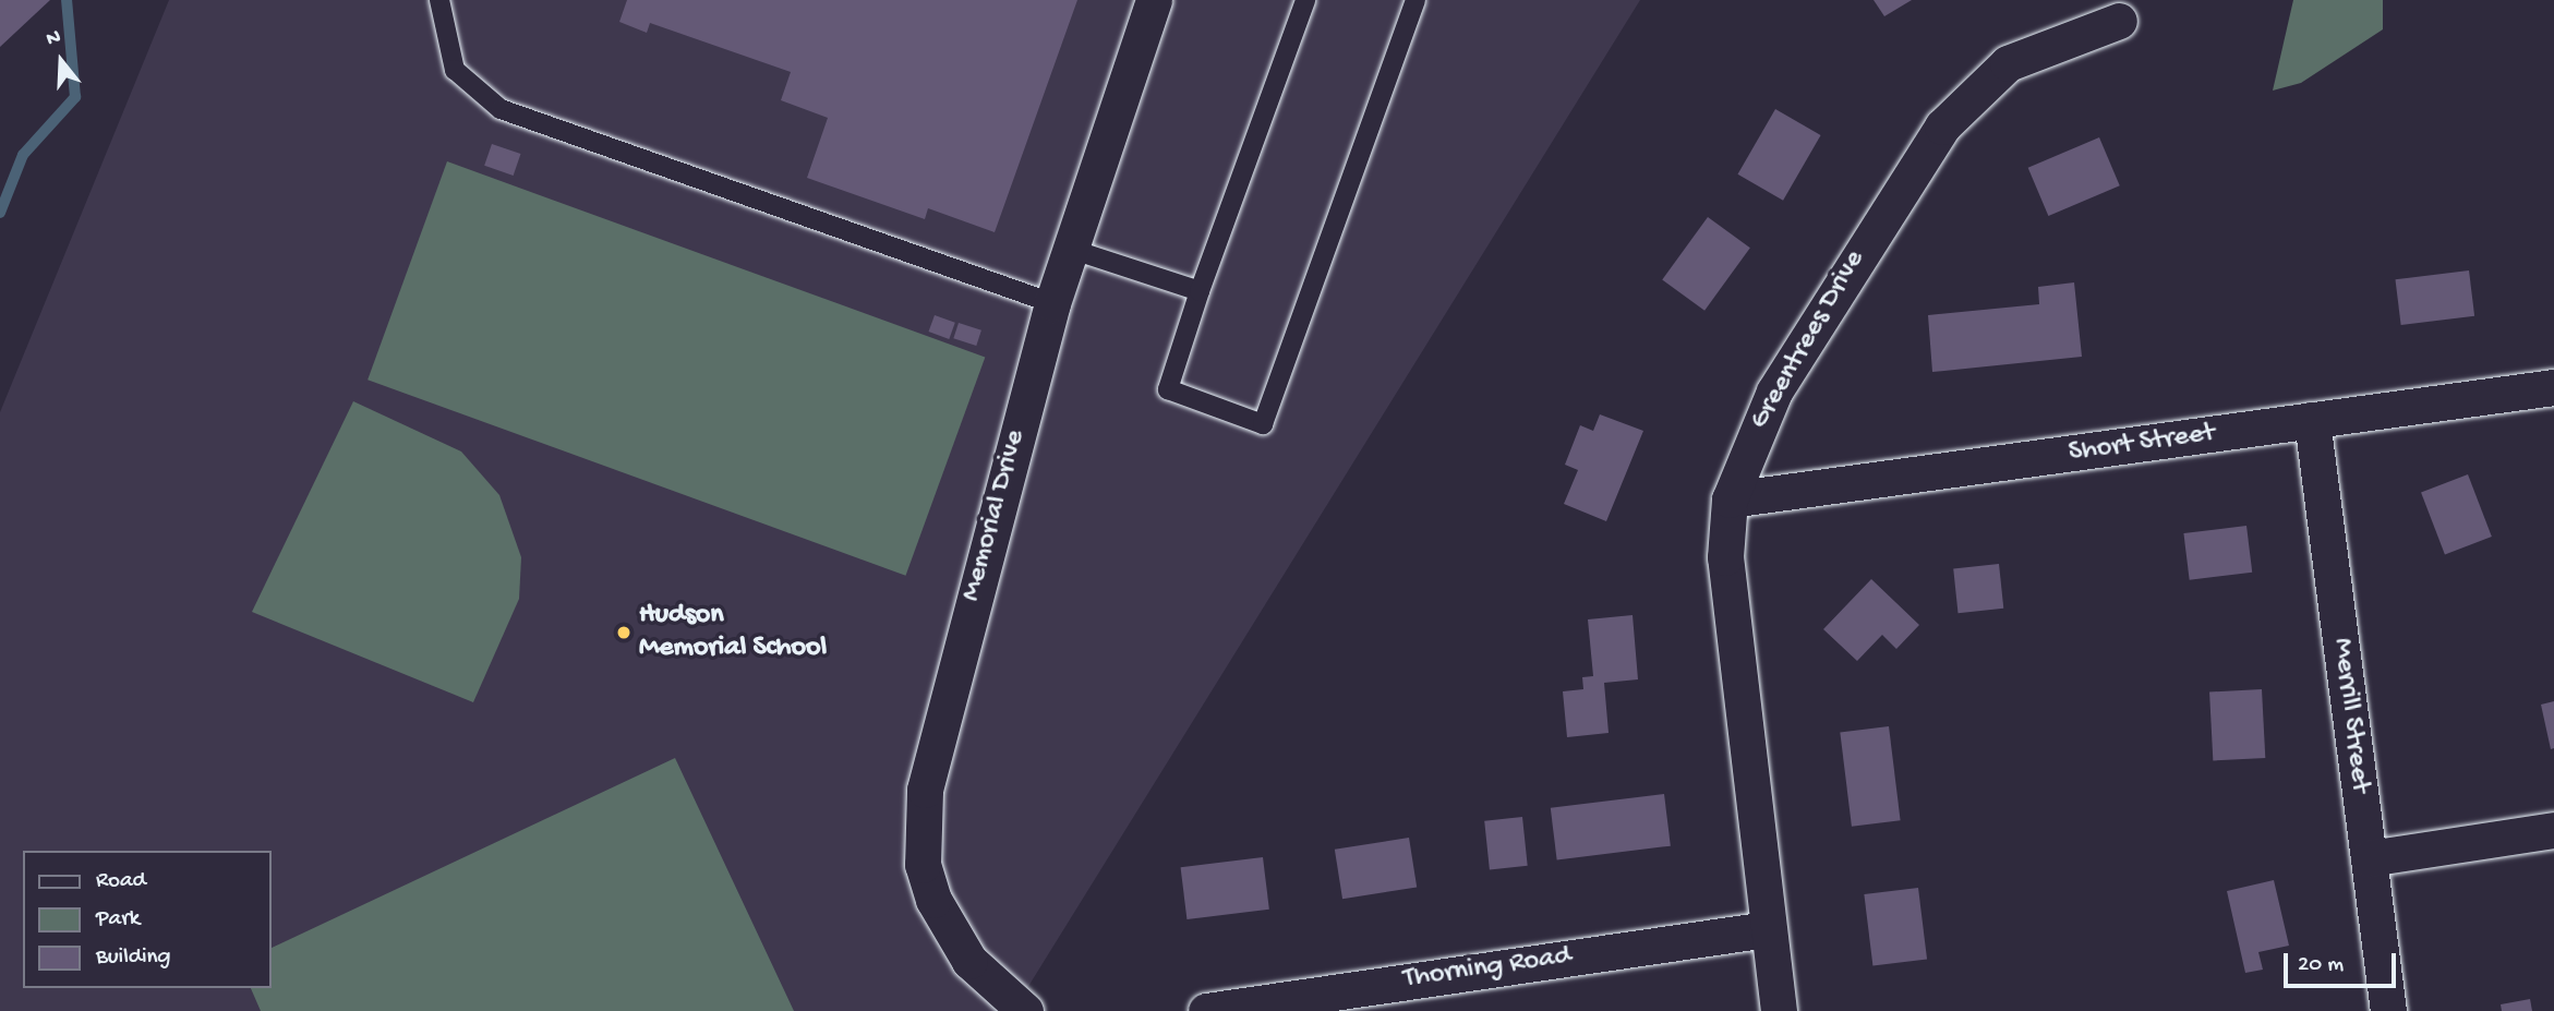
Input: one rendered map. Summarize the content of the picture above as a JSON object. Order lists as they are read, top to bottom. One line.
{"streets":{"street":["Greentrees Drive","Short Street","Memorial Drive","Merrill Street","Thorning Road"]},"crossings":[["Greentrees Drive","Short Street"],["Greentrees Drive","Thorning Road"],["Short Street","Merrill Street"]],"places":["Hudson Memorial School"],"legend":["Road","Park","Building"],"scale_bar":"20 m","north":"top"}
